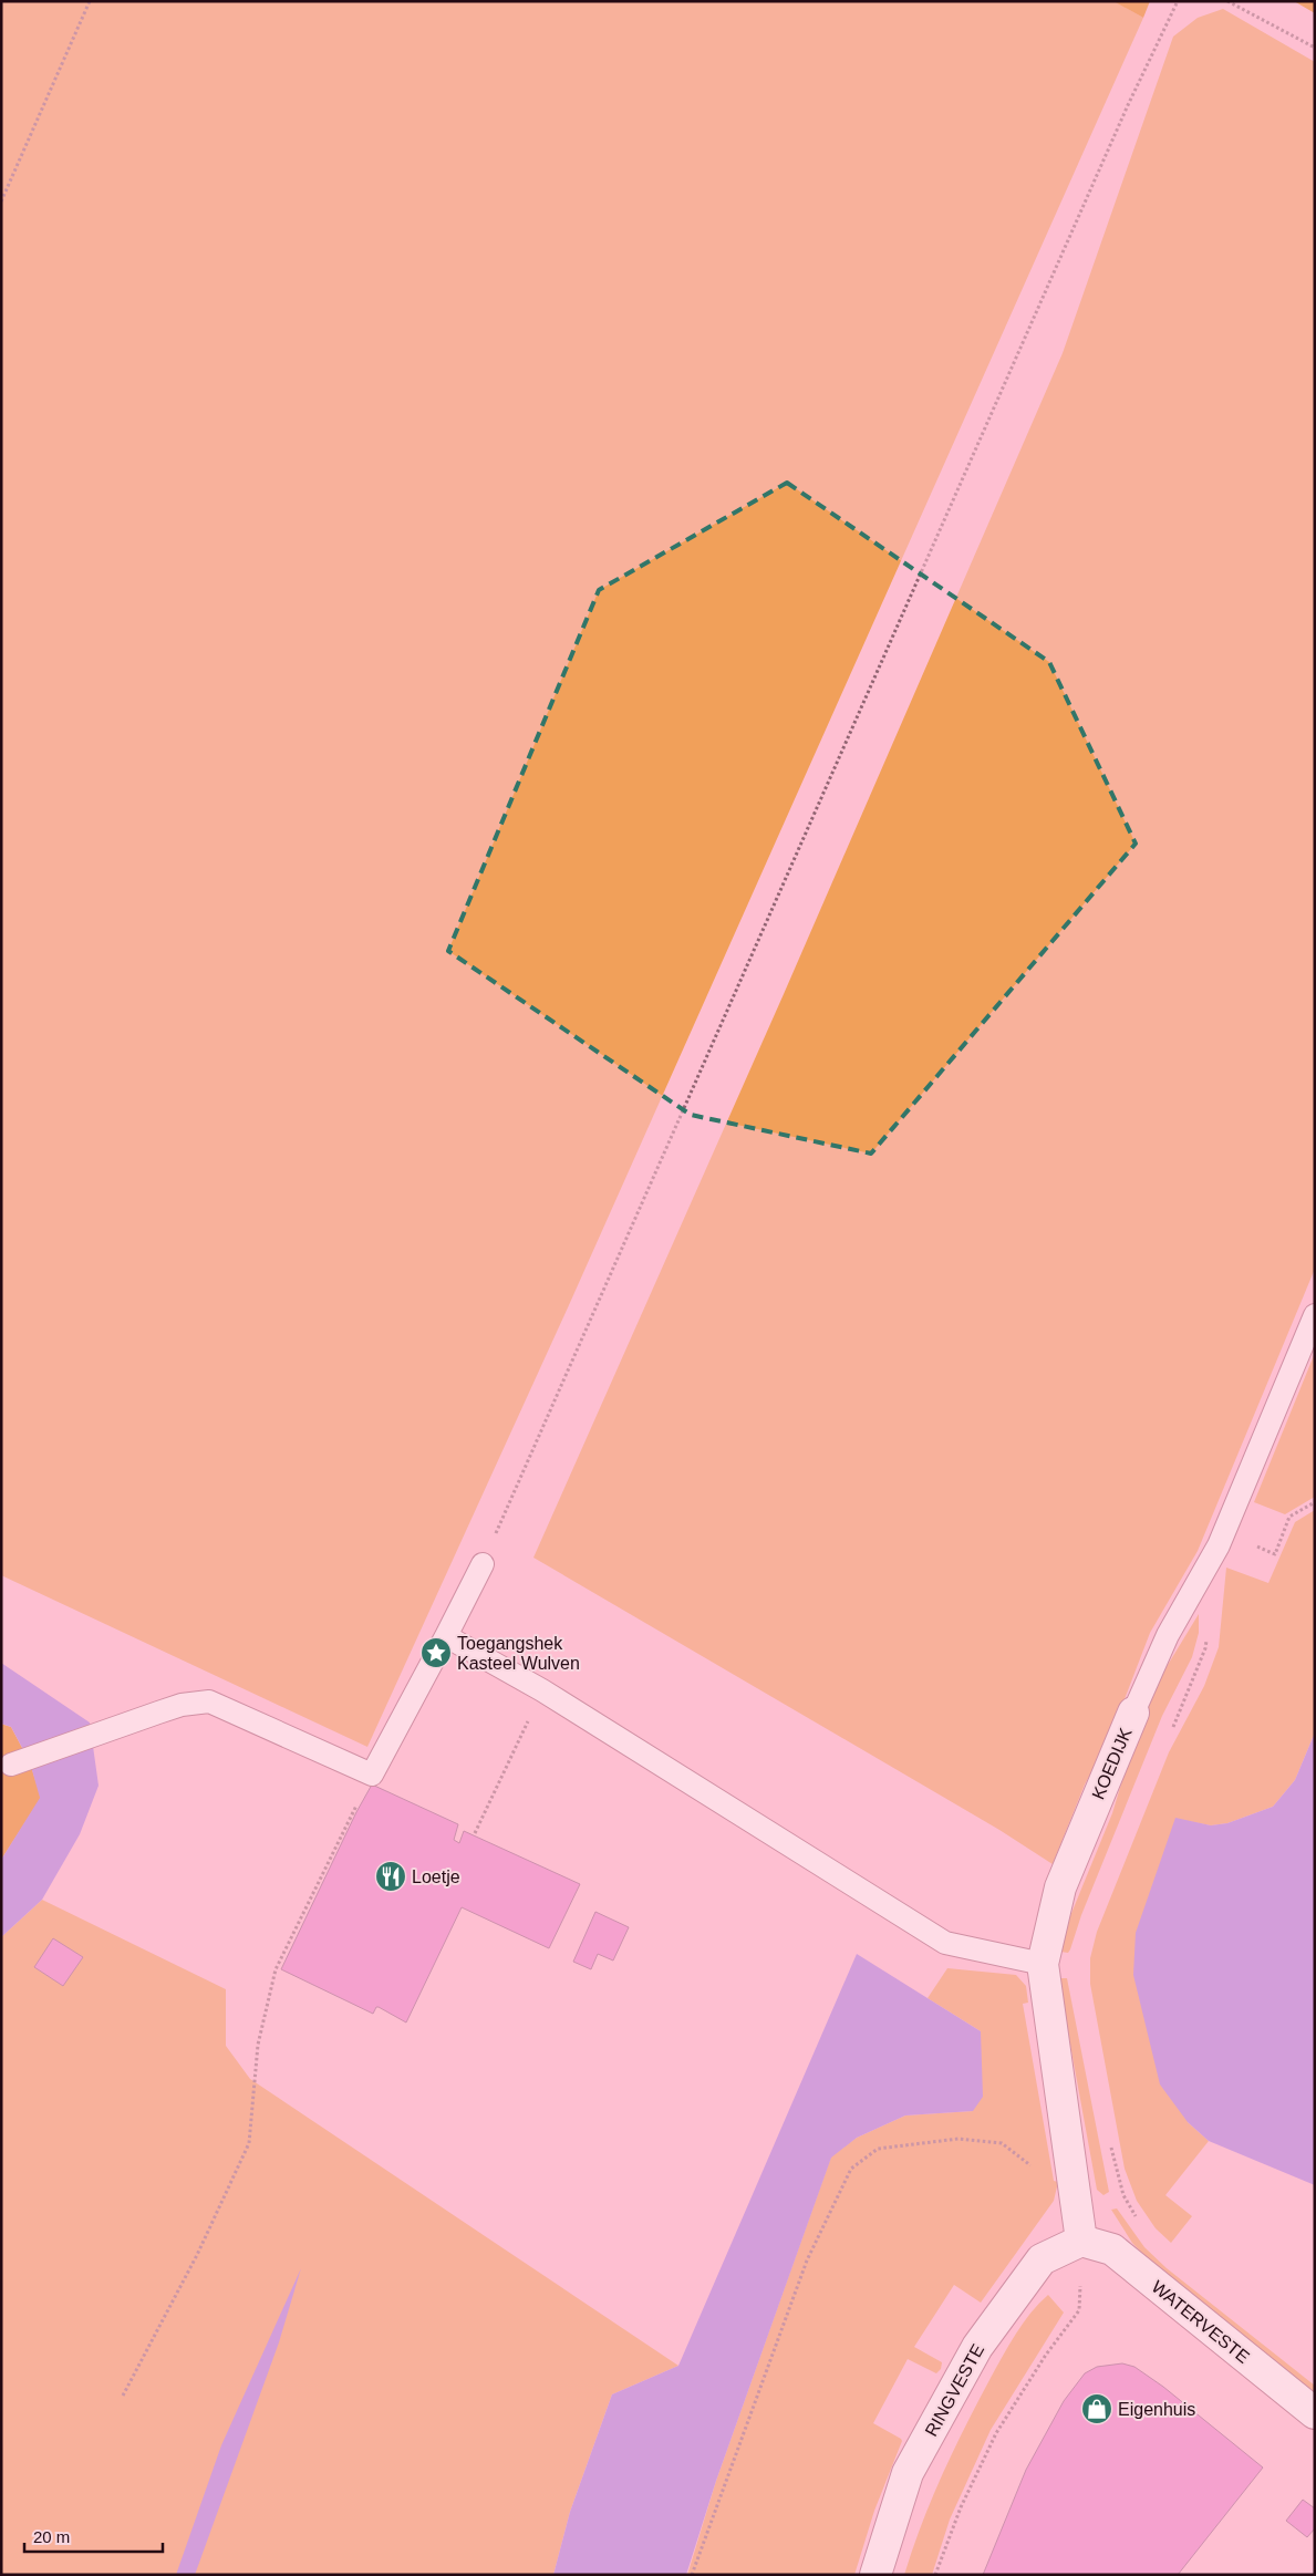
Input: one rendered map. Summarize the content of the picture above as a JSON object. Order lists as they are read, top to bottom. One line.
{"streets":{"street":["KOEDIJK","WATERVESTE","RINGVESTE"]},"crossings":[["KOEDIJK","WATERVESTE"],["KOEDIJK","RINGVESTE"],["WATERVESTE","RINGVESTE"]],"places":{"place":["Toegangshek Kasteel Wulven"],"restaurant":["Loetje"],"shop":["Eigenhuis"]},"scale_bar":"20 m"}
